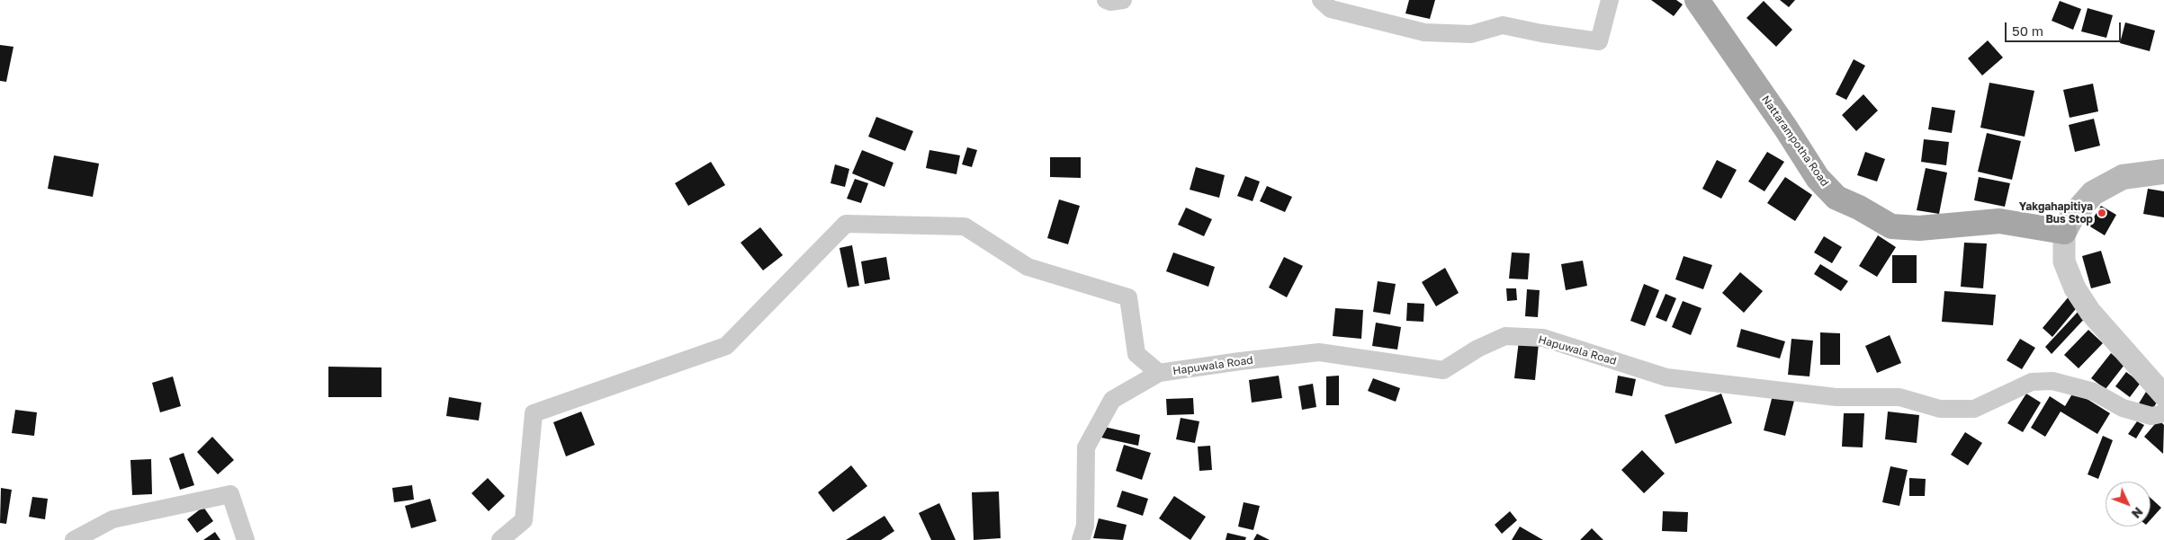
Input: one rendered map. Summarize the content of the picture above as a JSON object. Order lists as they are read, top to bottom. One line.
{"streets":{"main road":["Nattarampotha Road"],"street":["Hapuwala Road"]},"places":["Yakgahapitiya Bus Stop"],"scale_bar":"50 m","north":"bottom right"}
